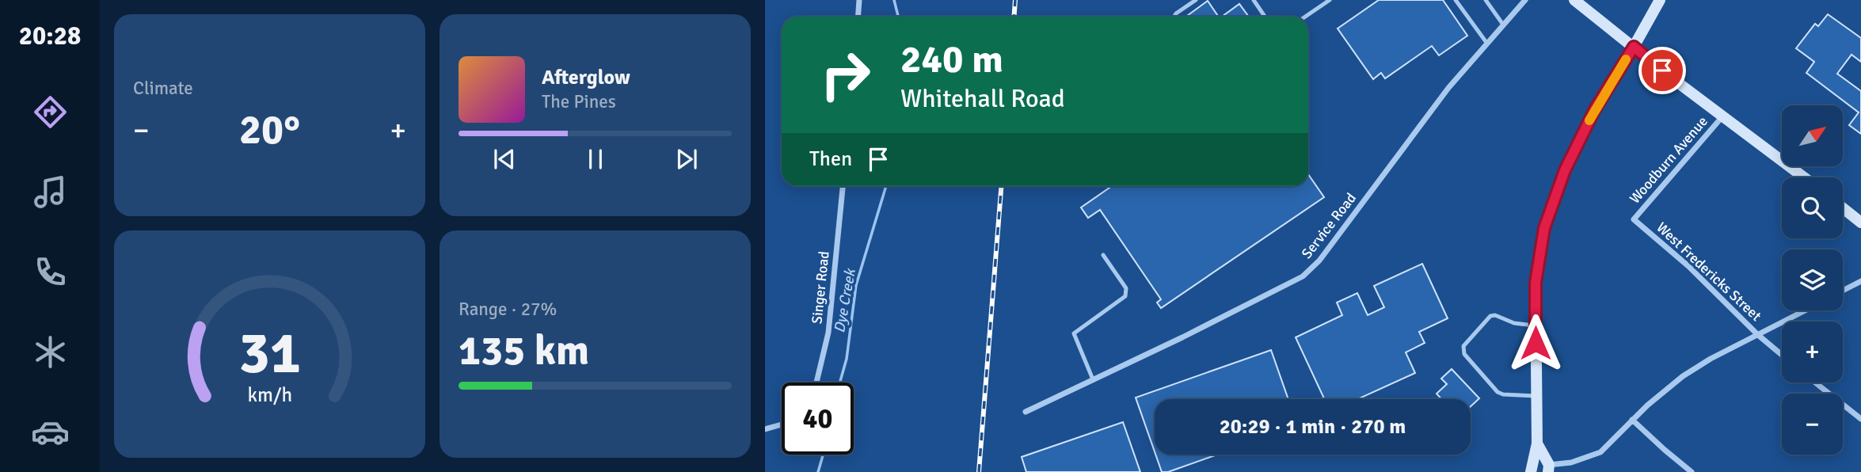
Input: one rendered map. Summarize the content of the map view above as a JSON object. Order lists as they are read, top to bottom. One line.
{"streets":{"street":["Woodburn Avenue","Service Road","West Fredericks Street","Singer Road"]},"crossings":[["Woodburn Avenue","West Fredericks Street"]],"water":["Dye Creek"],"north":"top right","page":{"tabs":"20:28","tile":["Climate",["Range · 27%","135 km"]],"turn":["240 m","Whitehall Road"],"song":["Afterglow","The Pines"],"map_buttons":["+","−"],"heat":["−","20°","+"],"then":"Then","limit":"40","trip":"20:29 · 1 min · 270 m","gauge":["31","km/h"]}}
